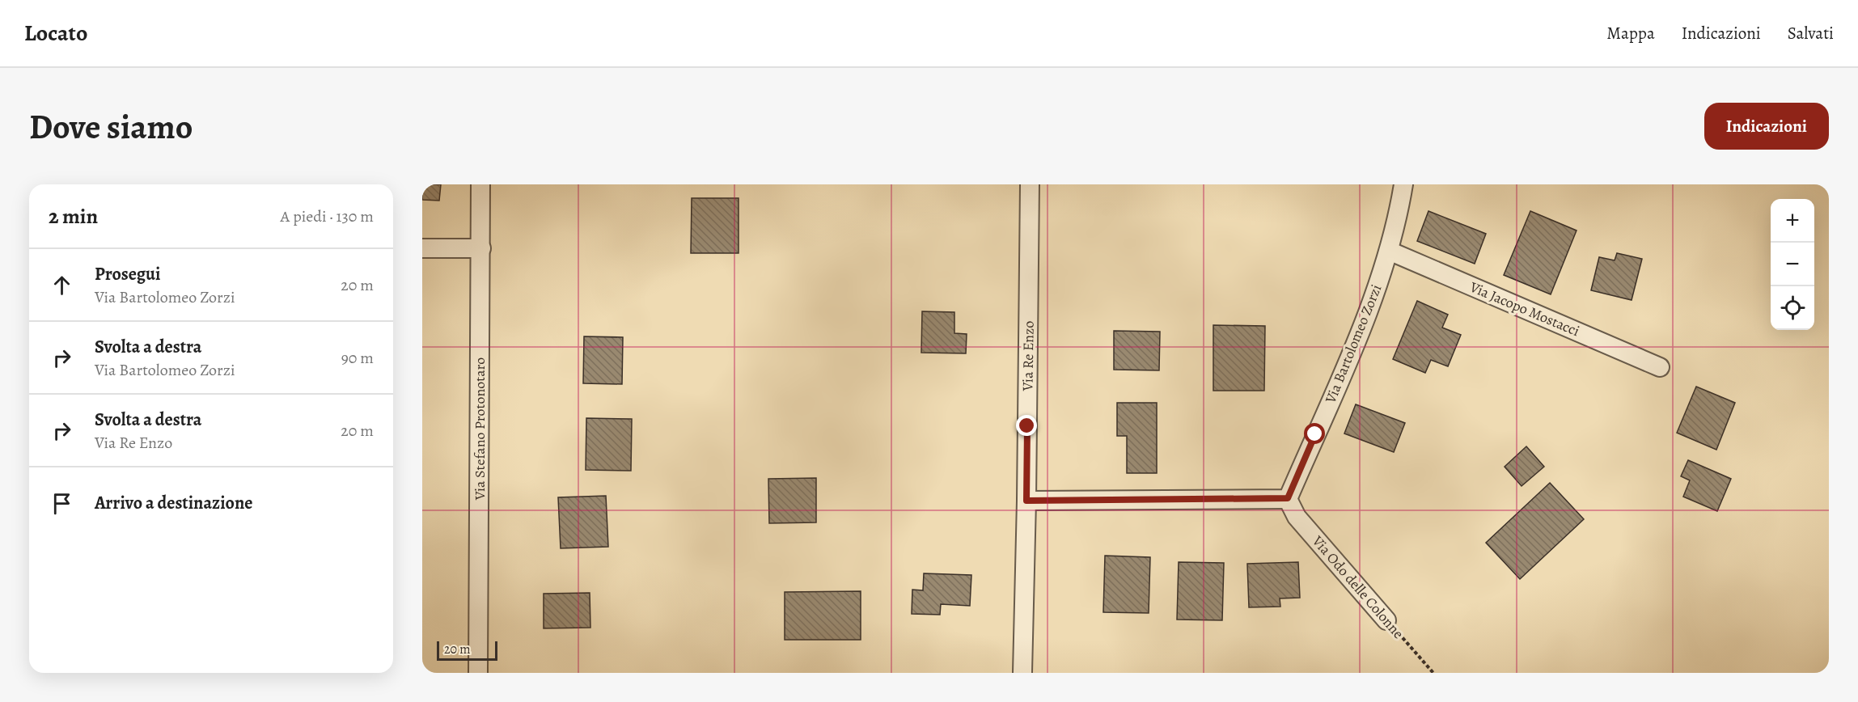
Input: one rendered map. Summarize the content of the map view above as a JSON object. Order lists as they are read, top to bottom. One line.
{"streets":{"street":["Via Jacopo Mostacci","Via Bartolomeo Zorzi","Via Re Enzo","Via Stefano Protonotaro","Via Odo delle Colonne"]},"crossings":[["Via Jacopo Mostacci","Via Bartolomeo Zorzi"],["Via Bartolomeo Zorzi","Via Odo delle Colonne"]],"scale_bar":"20 m","page":{"header":"Locato","nav":["Mappa","Indicazioni","Salvati"],"buttons":"Indicazioni","title":"Dove siamo","heading":["2 min","A piedi · 130 m"],"map_buttons":["+","−"],"list":[["Prosegui","Via Bartolomeo Zorzi","20 m"],["Svolta a destra","Via Bartolomeo Zorzi","90 m"],["Svolta a destra","Via Re Enzo","20 m"],"Arrivo a destinazione"],"scale":"20 m"}}
